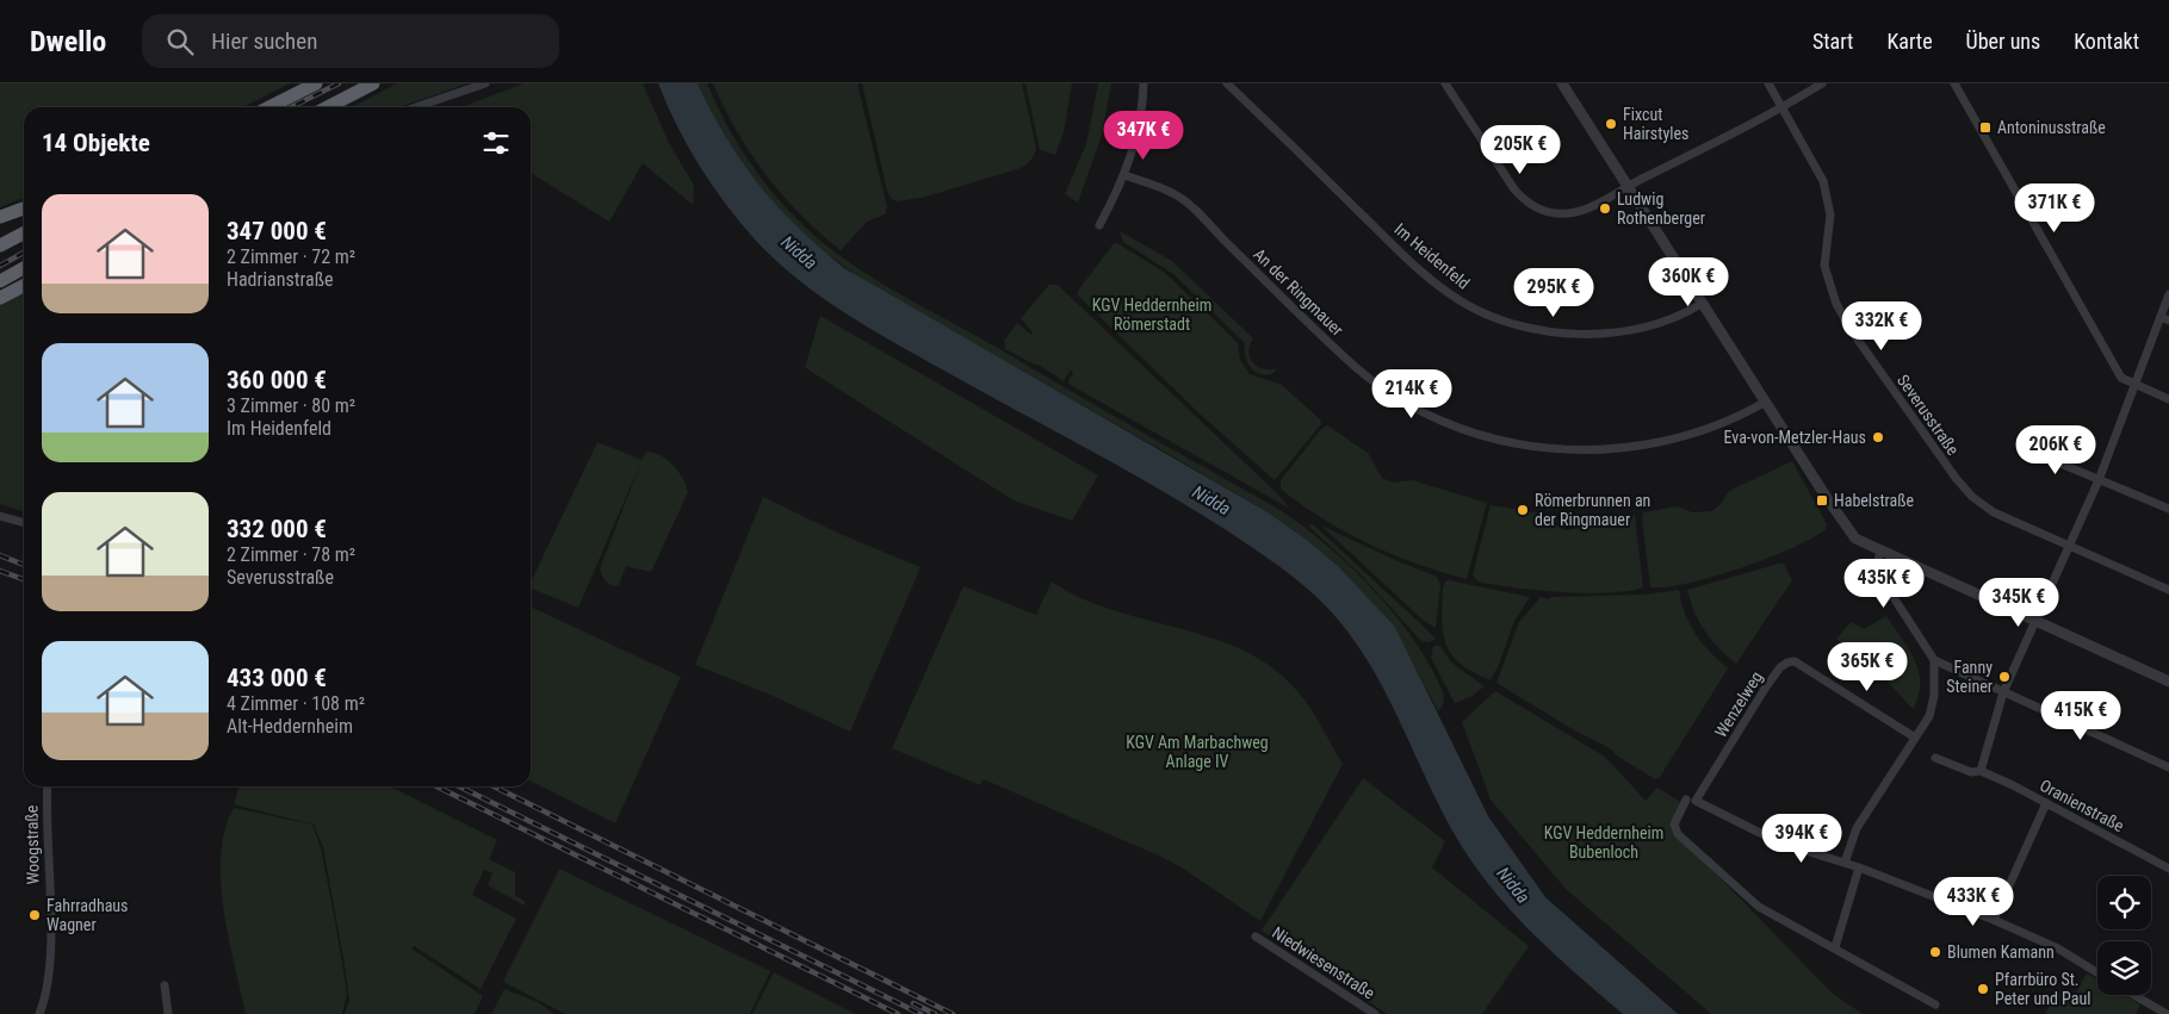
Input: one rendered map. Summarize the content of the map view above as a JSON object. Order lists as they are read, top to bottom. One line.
{"streets":{"street":["Im Heidenfeld","An der Ringmauer","Severusstraße","Wenzelweg","Oranienstraße","Woogstraße","Niedwiesenstraße"]},"water":["Nidda"],"parks":["KGV Heddernheim Römerstadt","KGV Am Marbachweg Anlage IV","KGV Heddernheim Bubenloch"],"places":{"other":["Fixcut Hairstyles","Ludwig Rothenberger","Eva-von-Metzler-Haus","Römerbrunnen an der Ringmauer","Fanny Steiner","Fahrradhaus Wagner","Blumen Kamann","Pfarrbüro St. Peter und Paul"],"transit":["Antoninusstraße","Habelstraße"]},"page":{"header":"Dwello","search":"Hier suchen","nav":["Start","Karte","Über uns","Kontakt"],"heading":"14 Objekte","price":["347K €","205K €","371K €","360K €","295K €","332K €","214K €","206K €","435K €","345K €","365K €","415K €","394K €","433K €"],"list":[{"name":"347 000 €","note":"2 Zimmer · 72 m² · Hadrianstraße"},{"name":"360 000 €","note":"3 Zimmer · 80 m² · Im Heidenfeld"},{"name":"332 000 €","note":"2 Zimmer · 78 m² · Severusstraße"},{"name":"433 000 €","note":"4 Zimmer · 108 m² · Alt-Heddernheim"}]}}
